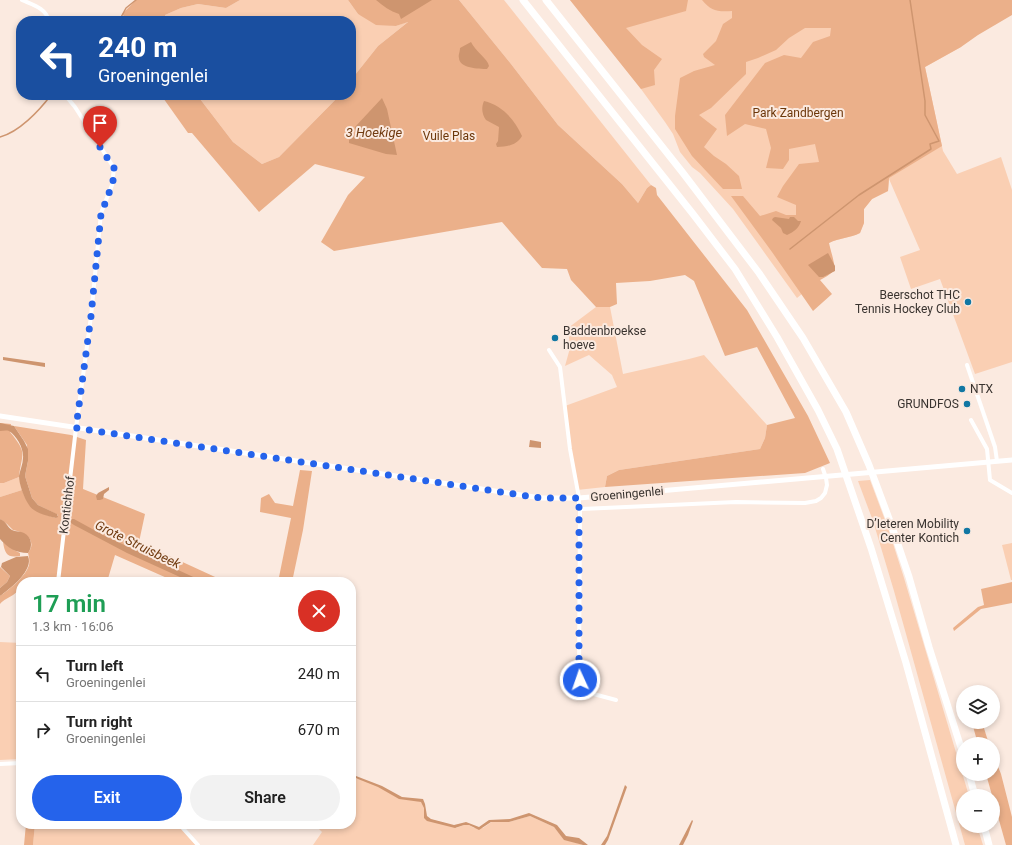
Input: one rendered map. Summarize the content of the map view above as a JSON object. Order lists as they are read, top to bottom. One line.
{"streets":{"street":["Groeningenlei","Kontichhof"]},"crossings":[["Groeningenlei","Kontichhof"]],"water":["3 Hoekige","Grote Struisbeek"],"parks":["Park Zandbergen","Vuile Plas"],"places":["Beerschot THC Tennis Hockey Club","Baddenbroekse hoeve","NTX","GRUNDFOS","D’Ieteren Mobility Center Kontich"],"page":{"turn":["240 m","Groeningenlei"],"heading":["17 min","1.3 km · 16:06"],"list":[{"name":"Turn left","note":"Groeningenlei","value":"240 m"},{"name":"Turn right","note":"Groeningenlei","value":"670 m"}],"map_buttons":["+","−"],"buttons":["Exit","Share"]}}
